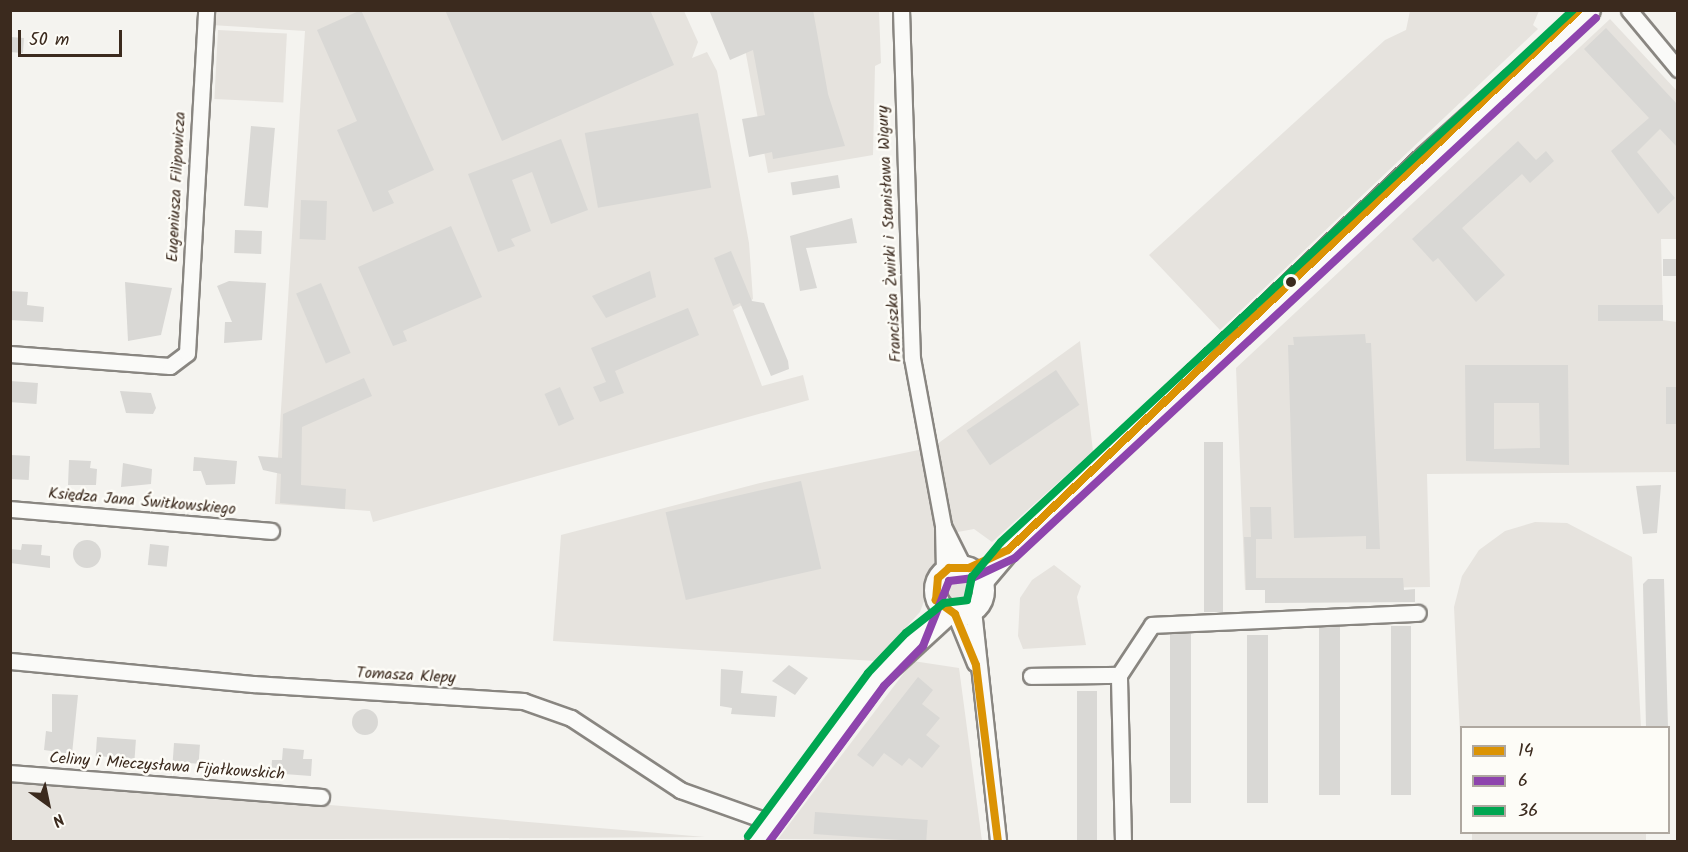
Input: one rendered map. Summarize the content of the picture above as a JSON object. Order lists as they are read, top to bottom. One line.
{"streets":{"street":["Eugeniusza Filipowicza","Franciszka Żwirki i Stanisława Wigury","Księdza Jana Świtkowskiego","Tomasza Klepy","Celiny i Mieczysława Fijałkowskich"]},"lines":["transit line 14","transit line 36","transit line 6"],"legend":["14","6","36"],"scale_bar":"50 m","north":"bottom right"}
